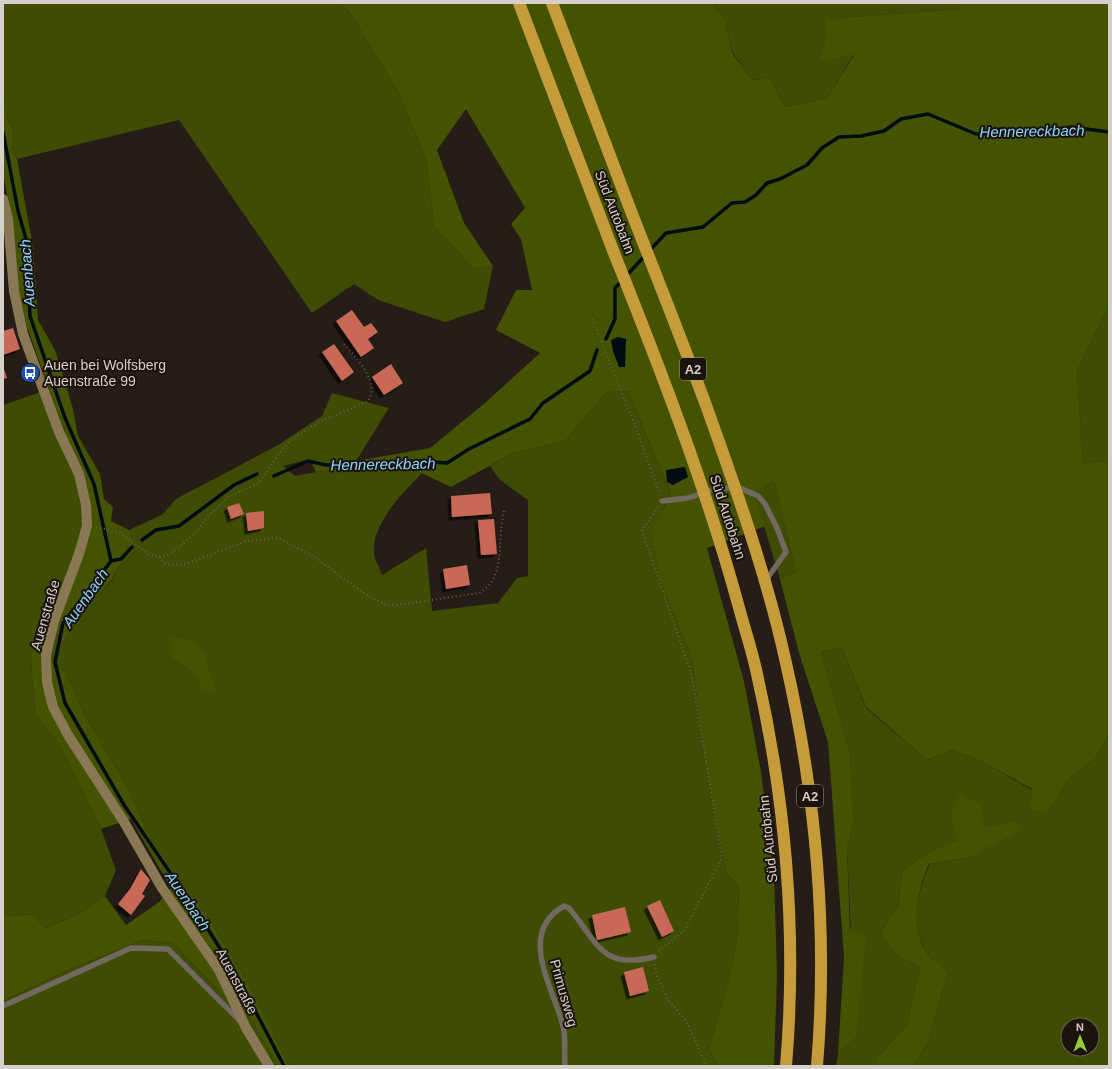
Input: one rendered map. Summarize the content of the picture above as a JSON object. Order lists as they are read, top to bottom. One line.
{"streets":{"highway":["Süd Autobahn","A2"],"street":["Auenstraße"],"lane":["Primusweg"]},"water":["Hennereckbach","Auenbach"],"places":{"bus stop":["Auen bei Wolfsberg Auenstraße 99"]},"north":"top"}
